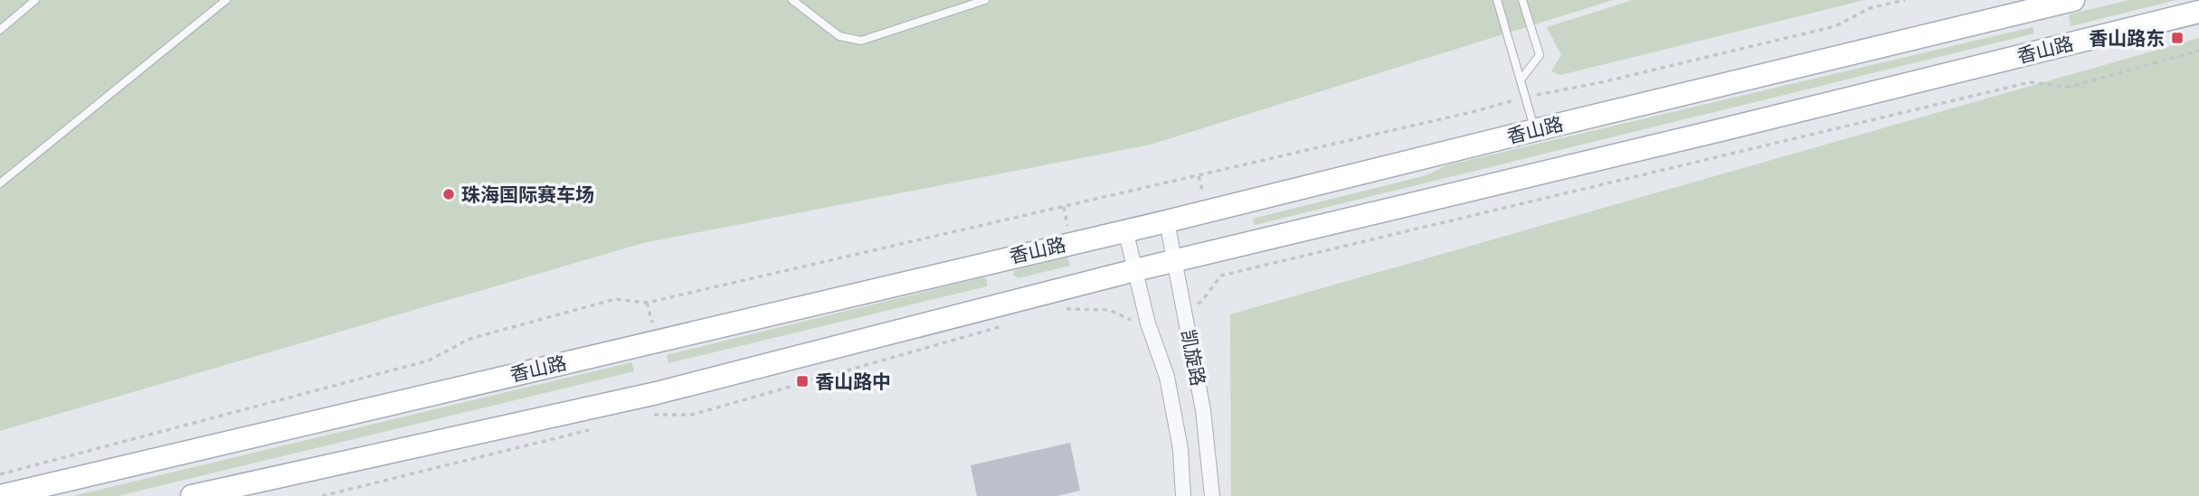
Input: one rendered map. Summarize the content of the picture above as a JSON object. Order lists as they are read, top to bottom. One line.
{"streets":{"main road":["香山路"],"street":["凯旋路"]},"crossings":[["香山路","凯旋路"]],"places":{"transit":["香山路东","香山路中"],"other":["珠海国际赛车场"]}}
